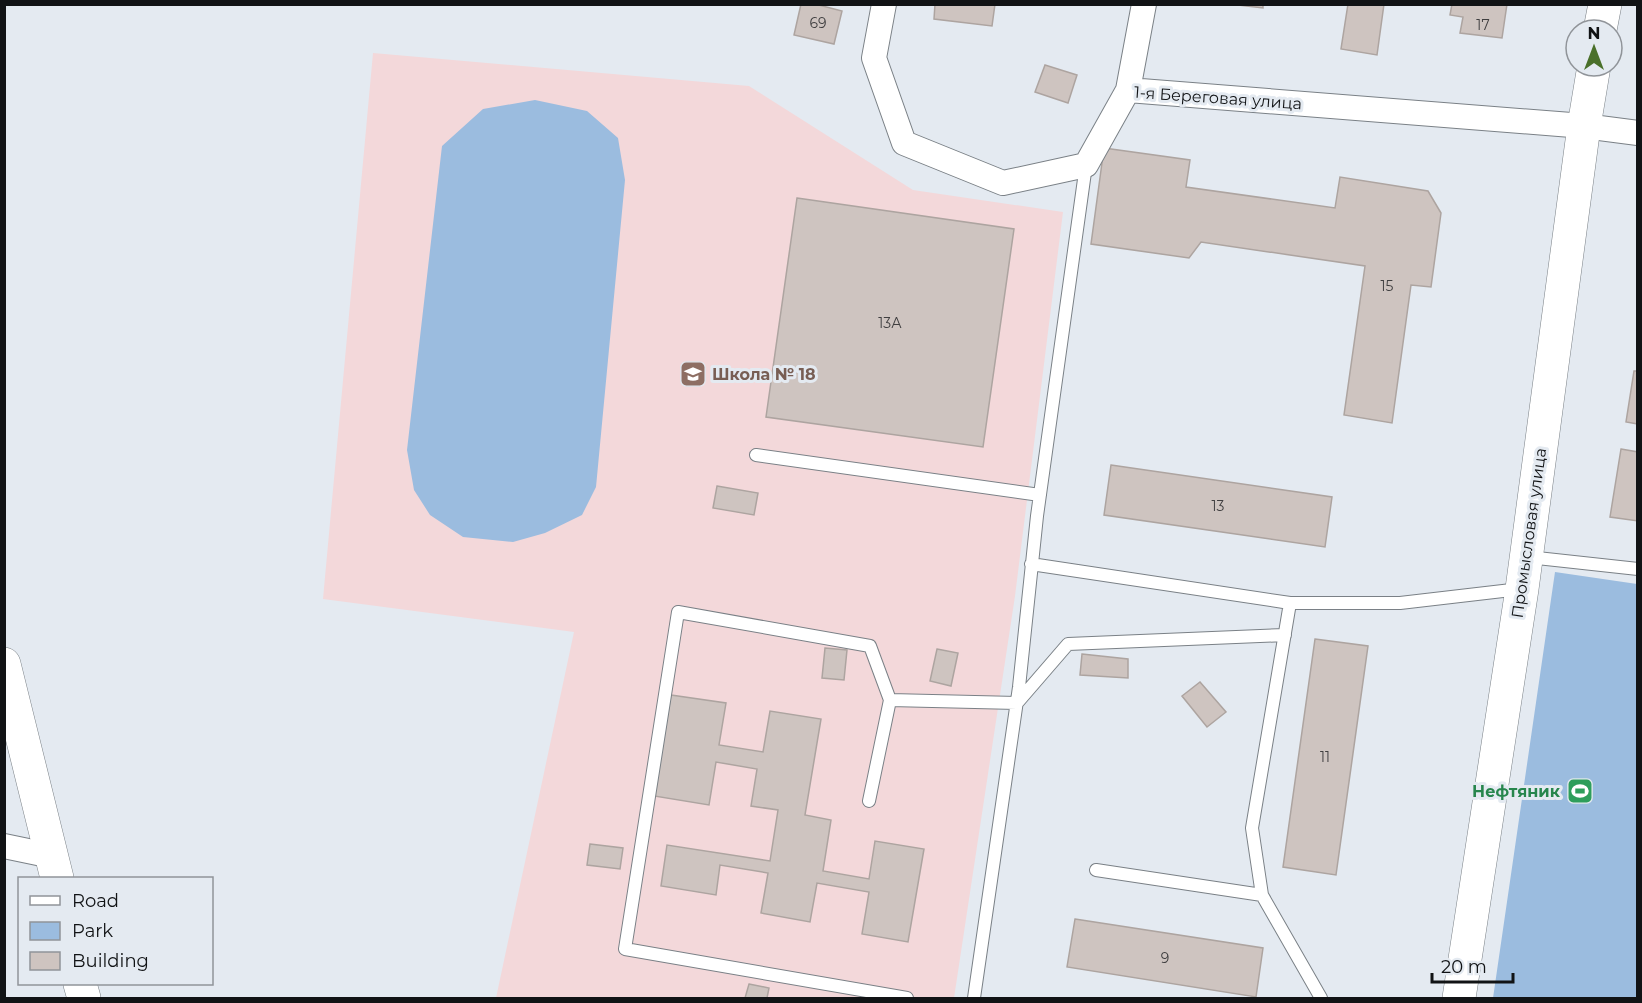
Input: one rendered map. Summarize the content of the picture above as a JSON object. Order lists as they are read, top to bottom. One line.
{"streets":{"street":["1-я Береговая улица","Промысловая улица"]},"crossings":[["1-я Береговая улица","Промысловая улица"]],"places":{"school or university":["Школа № 18"],"sports":["Нефтяник"]},"house_numbers":["69","17","15","13А","13","11","9"],"legend":["Road","Park","Building"],"scale_bar":"20 m","north":"top"}
